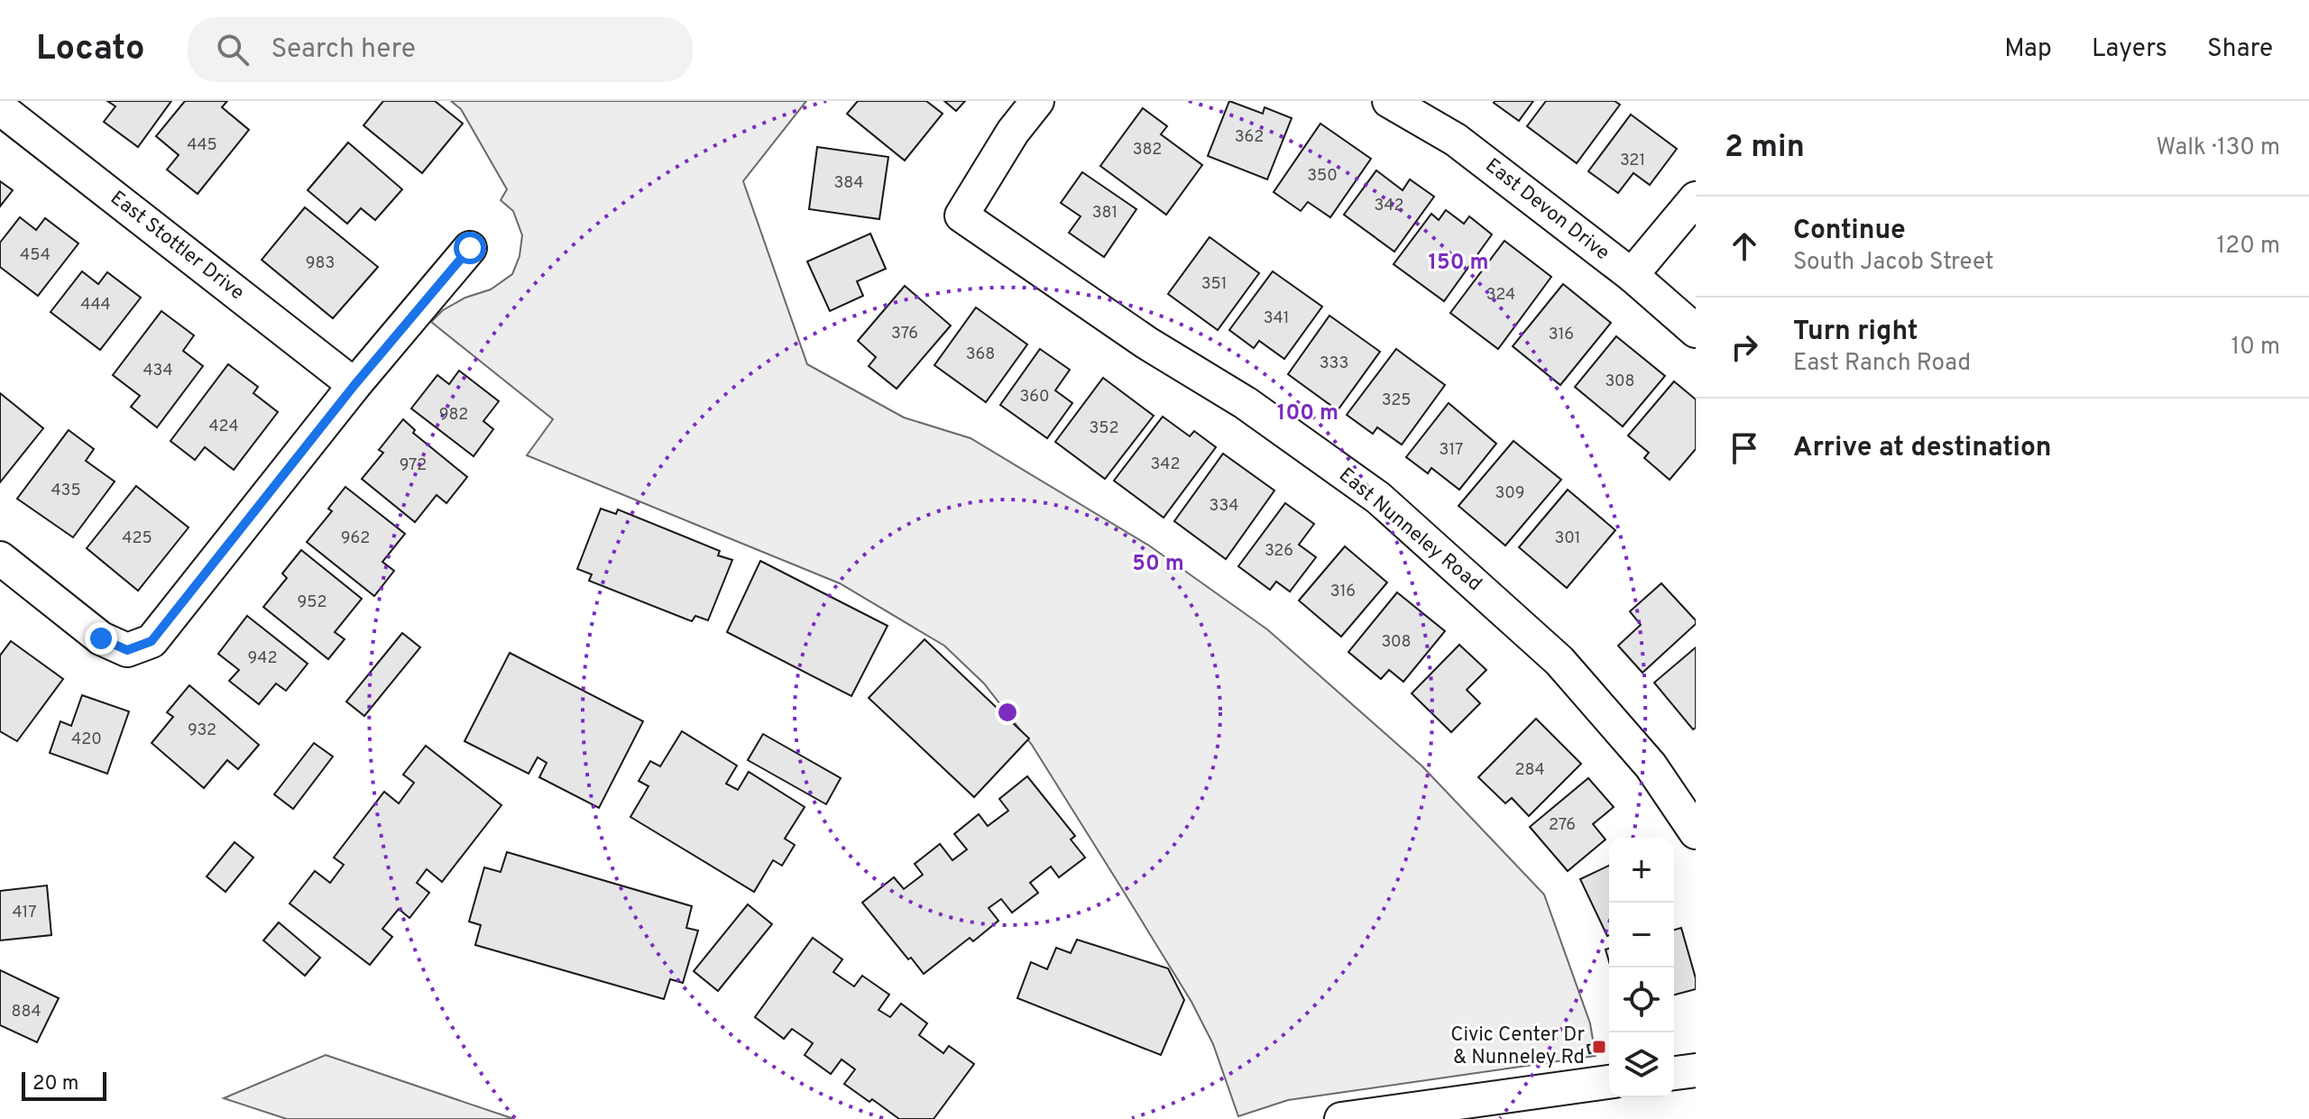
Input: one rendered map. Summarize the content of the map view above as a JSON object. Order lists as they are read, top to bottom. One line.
{"streets":{"street":["East Devon Drive","East Stottler Drive","East Nunneley Road"]},"places":{"transit":["Civic Center Dr & Nunneley Rd"]},"house_numbers":["362","445","382","321","350","384","342","381","454","983","351","324","444","341","376","316","368","333","434","308","360","325","982","424","352","317","342","972","435","309","334","425","962","301","326","316","952","308","942","932","420","284","276","417","884"],"scale_bar":"20 m","page":{"header":"Locato","search":"Search here","nav":["Map","Layers","Share"],"heading":["2 min","Walk · 130 m"],"list":[["Continue","South Jacob Street","120 m"],["Turn right","East Ranch Road","10 m"],"Arrive at destination"],"map_buttons":["+","−"],"scale":"20 m"},"rings":["150 m","100 m","50 m"]}
